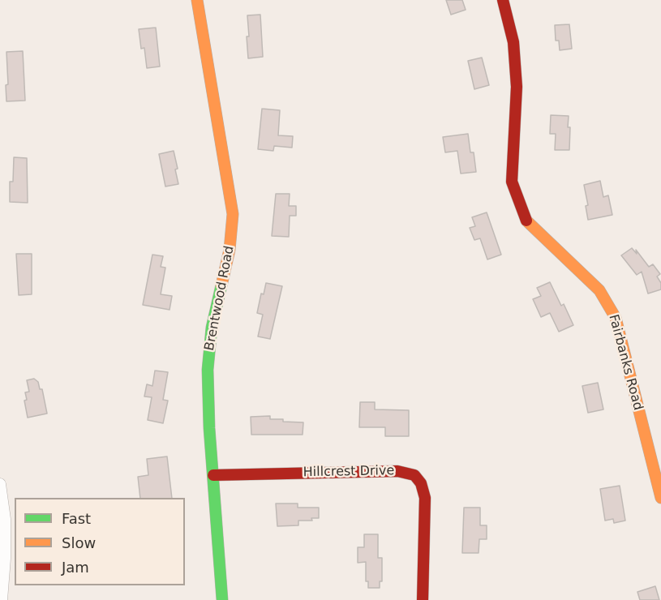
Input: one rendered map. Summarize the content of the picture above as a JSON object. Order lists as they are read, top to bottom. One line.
{"streets":{"street":["Brentwood Road","Fairbanks Road","Hillcrest Drive"]},"crossings":[["Brentwood Road","Hillcrest Drive"]],"legend":["Fast","Slow","Jam"]}
